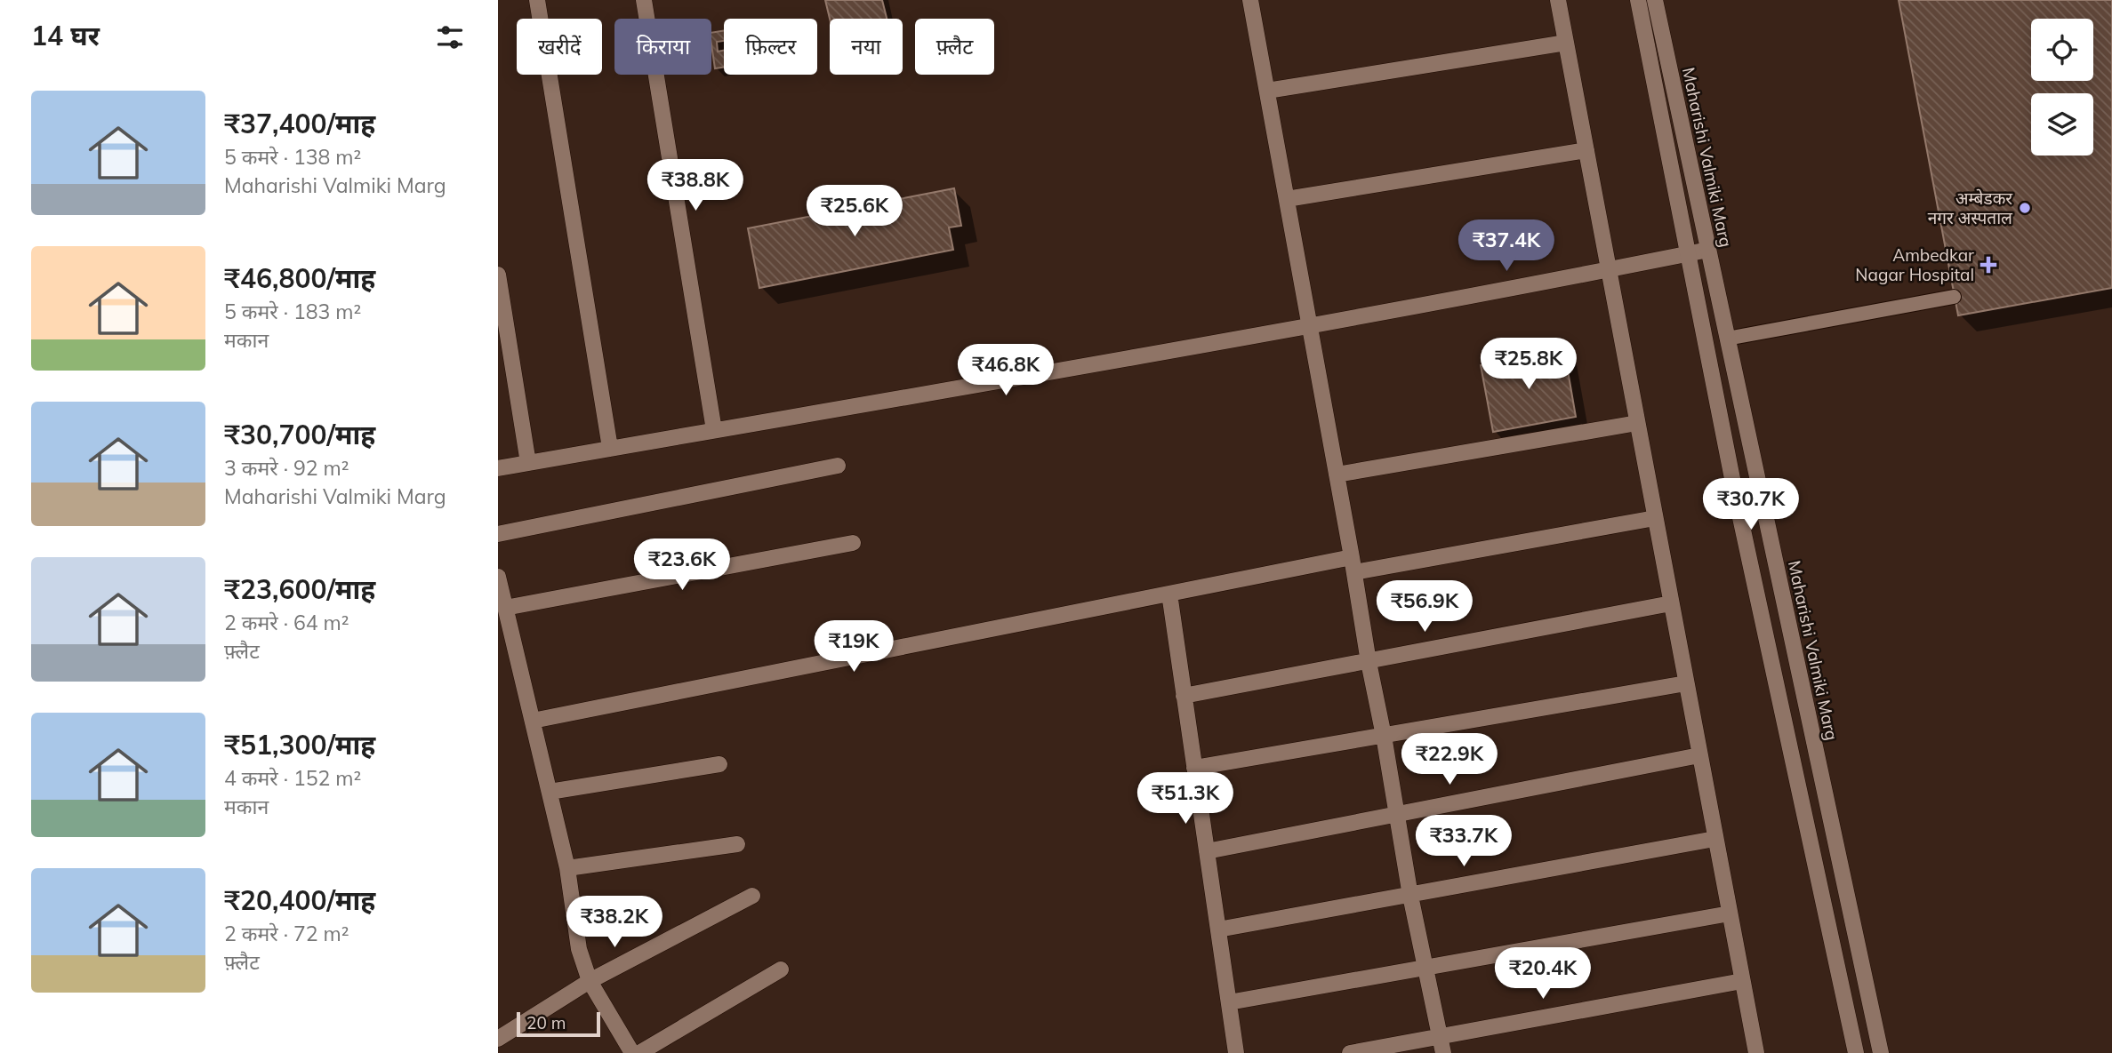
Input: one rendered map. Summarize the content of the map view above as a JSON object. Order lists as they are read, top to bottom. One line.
{"streets":{"street":["Maharishi Valmiki Marg"]},"places":{"other":["अम्बेडकर नगर अस्पताल"],"health":["Ambedkar Nagar Hospital"]},"scale_bar":"20 m","page":{"heading":"14 घर","chip":["खरीदें","किराया","फ़िल्टर","नया","फ़्लैट"],"list":[{"name":"₹37,400/माह","note":"5 कमरे · 138 m² · Maharishi Valmiki Marg"},{"name":"₹46,800/माह","note":"5 कमरे · 183 m² · मकान"},{"name":"₹30,700/माह","note":"3 कमरे · 92 m² · Maharishi Valmiki Marg"},{"name":"₹23,600/माह","note":"2 कमरे · 64 m² · फ़्लैट"},{"name":"₹51,300/माह","note":"4 कमरे · 152 m² · मकान"},{"name":"₹20,400/माह","note":"2 कमरे · 72 m² · फ़्लैट"}],"price":["₹38.8K","₹25.6K","₹37.4K","₹25.8K","₹46.8K","₹30.7K","₹23.6K","₹56.9K","₹19K","₹22.9K","₹51.3K","₹33.7K","₹38.2K","₹20.4K"],"scale":"20 m"}}
